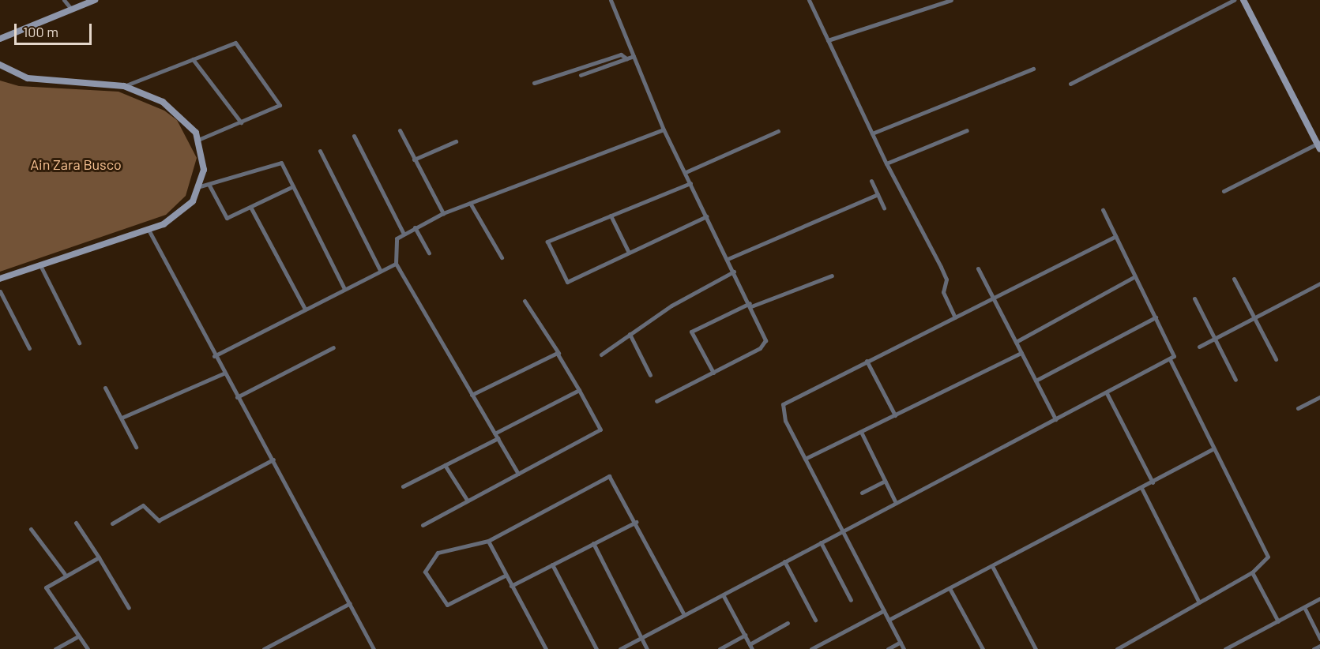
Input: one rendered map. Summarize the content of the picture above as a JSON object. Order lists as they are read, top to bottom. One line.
{"parks":["Ain Zara Busco"],"scale_bar":"100 m"}
